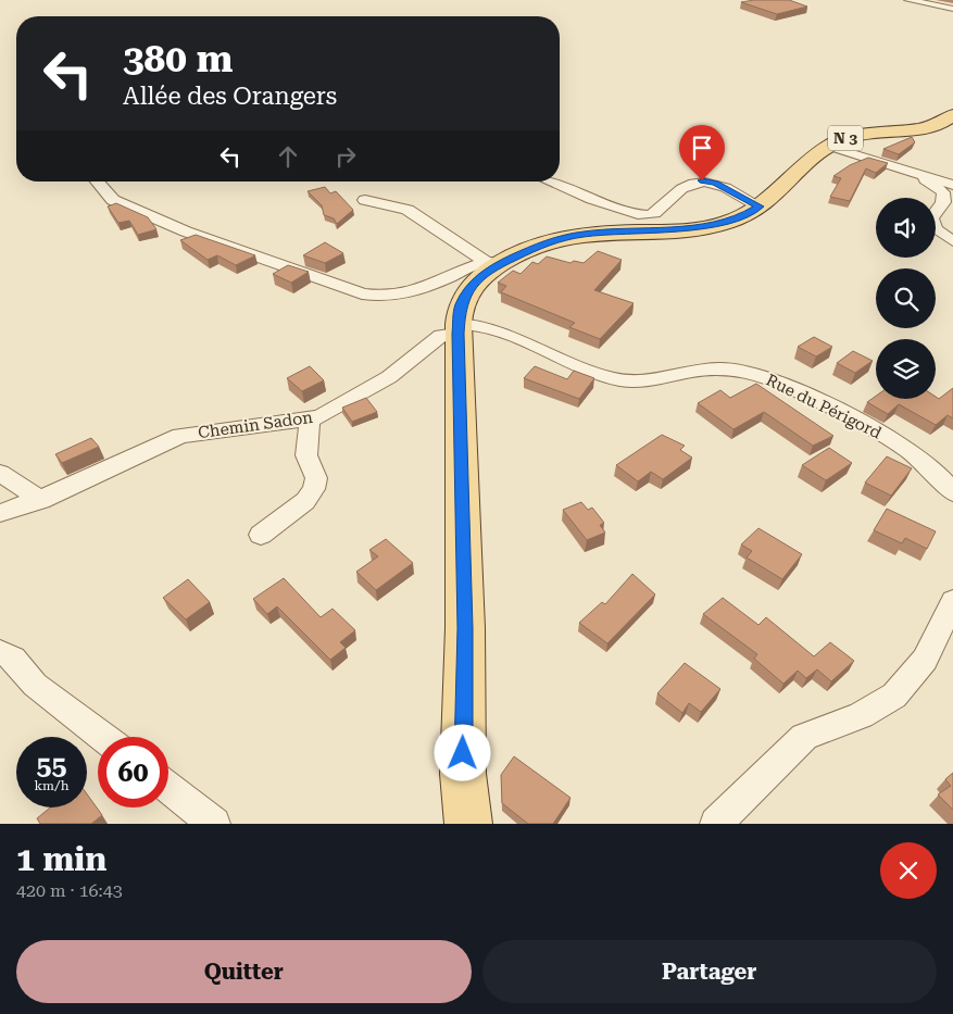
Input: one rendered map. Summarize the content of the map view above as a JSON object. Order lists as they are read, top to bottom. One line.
{"streets":{"main road":["N 3"],"street":["Rue du Périgord","Chemin Sadon"]},"crossings":[["N 3","Rue du Périgord"],["N 3","Chemin Sadon"],["Rue du Périgord","Chemin Sadon"]],"page":{"turn":["380 m","Allée des Orangers"],"speed":"55 km/h","limit":"60","heading":["1 min","420 m · 16:43"],"buttons":["Quitter","Partager"]}}
